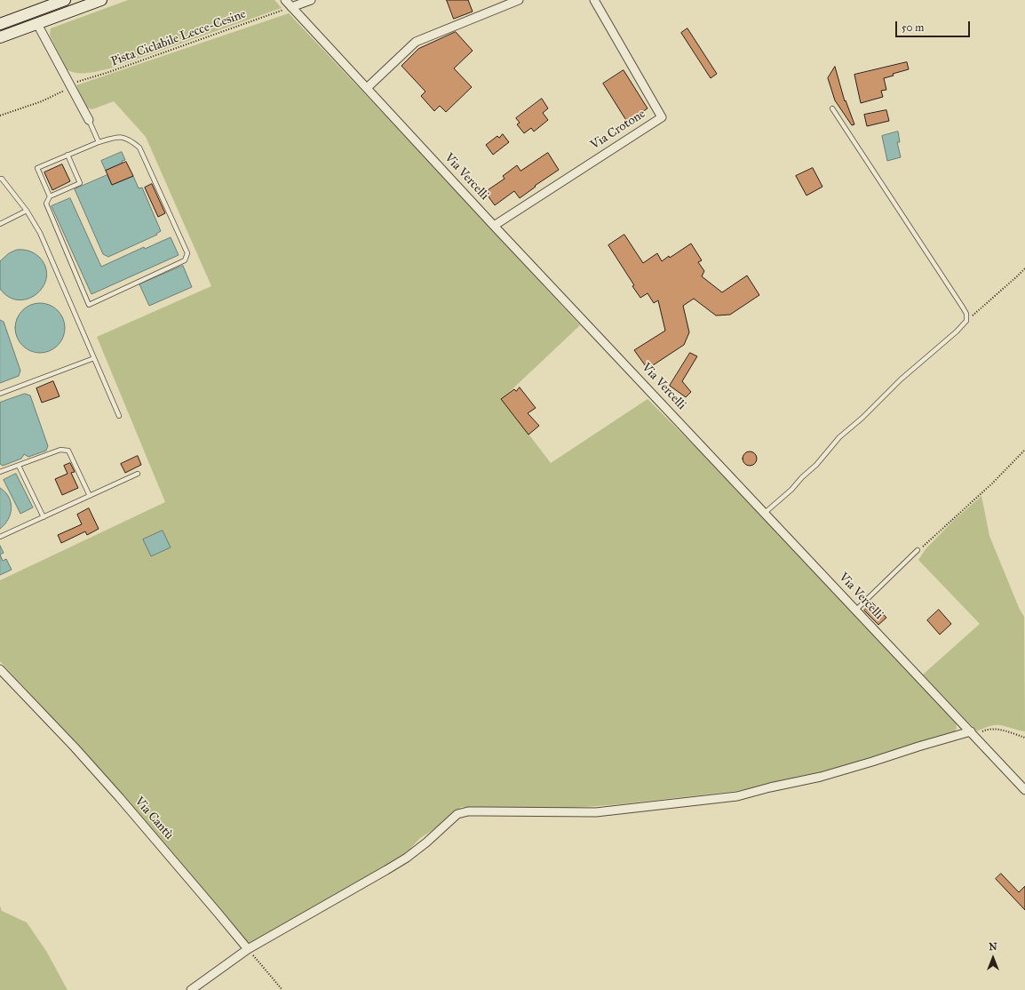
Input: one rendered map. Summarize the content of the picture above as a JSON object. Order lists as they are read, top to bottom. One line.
{"streets":{"street":["Via Crotone","Via Vercelli","Via Cantù"],"path":["Pista Ciclabile Lecce-Cesine"]},"crossings":[["Pista Ciclabile Lecce-Cesine","Via Vercelli"],["Via Crotone","Via Vercelli"]],"scale_bar":"50 m","north":"top"}
